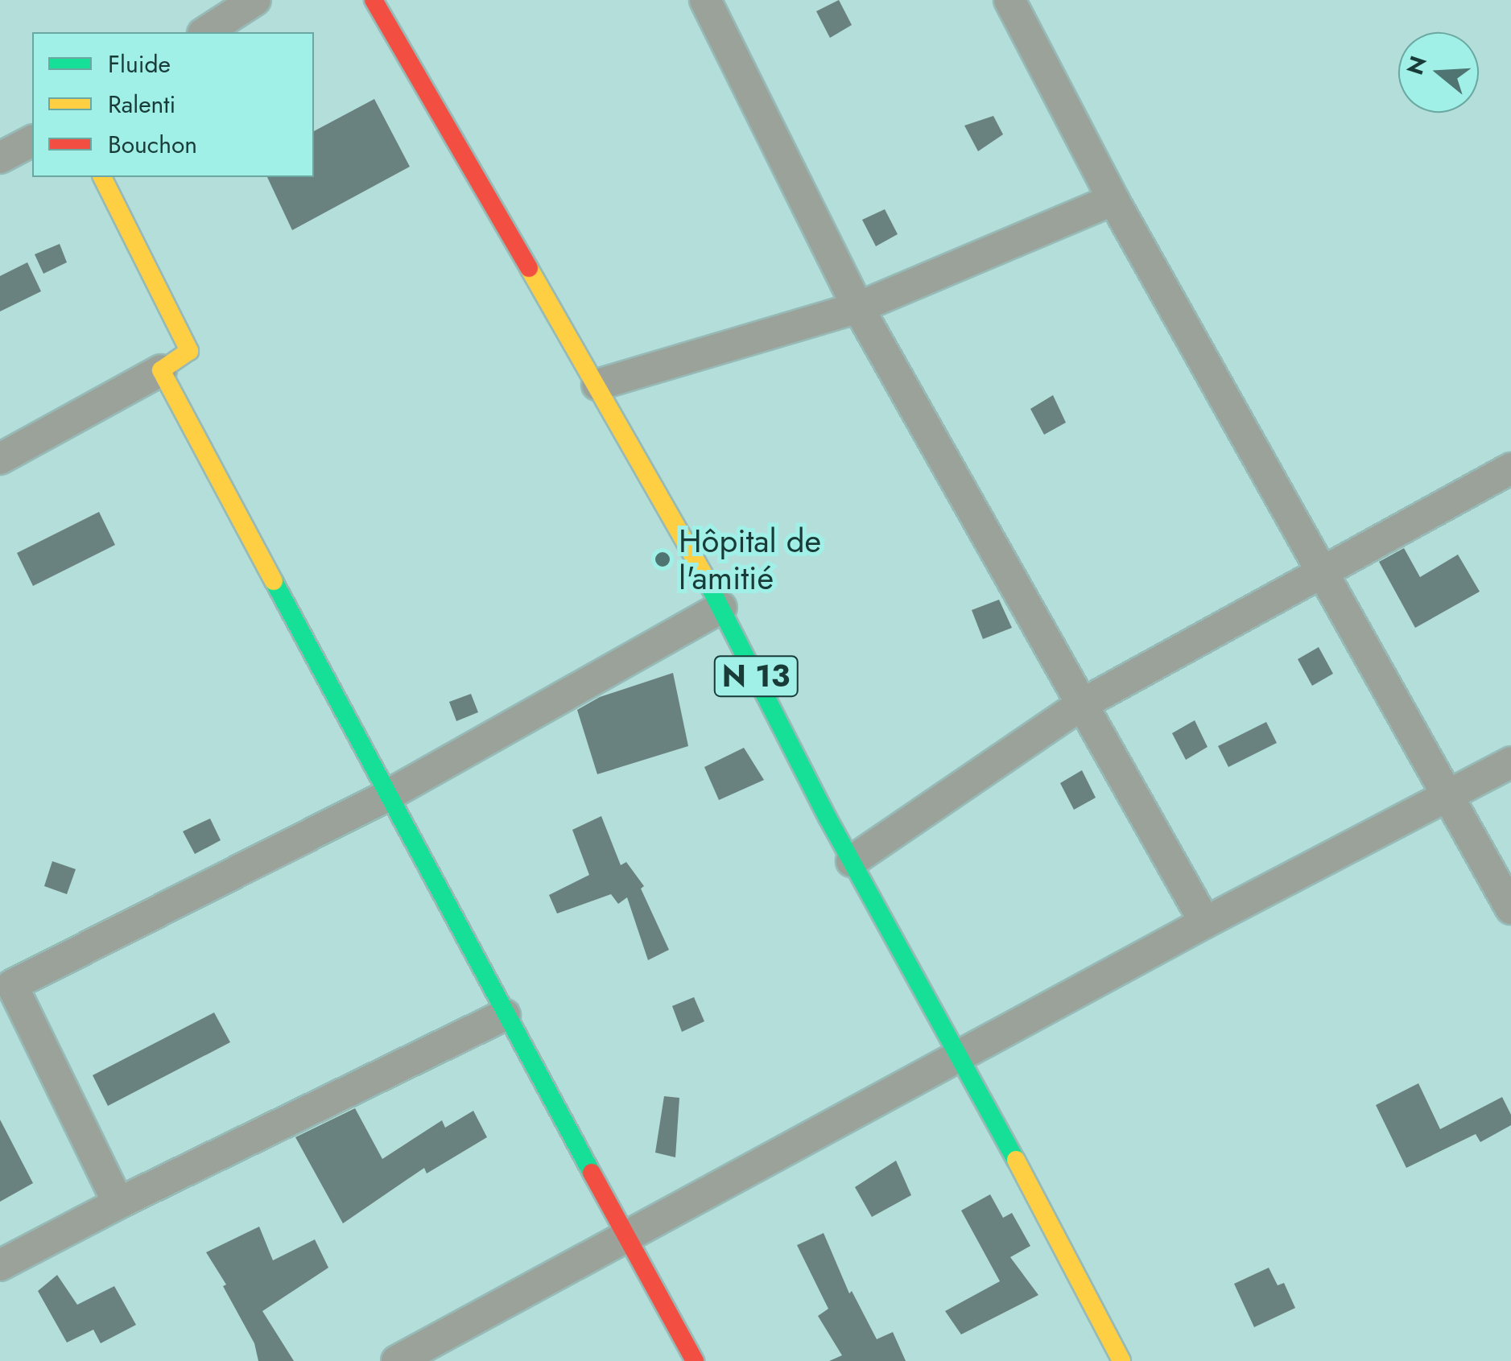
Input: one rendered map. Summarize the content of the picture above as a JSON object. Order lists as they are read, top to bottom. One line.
{"streets":{"main road":["N 13"]},"places":["Hôpital de l'amitié"],"legend":["Fluide","Ralenti","Bouchon"],"north":"left"}
